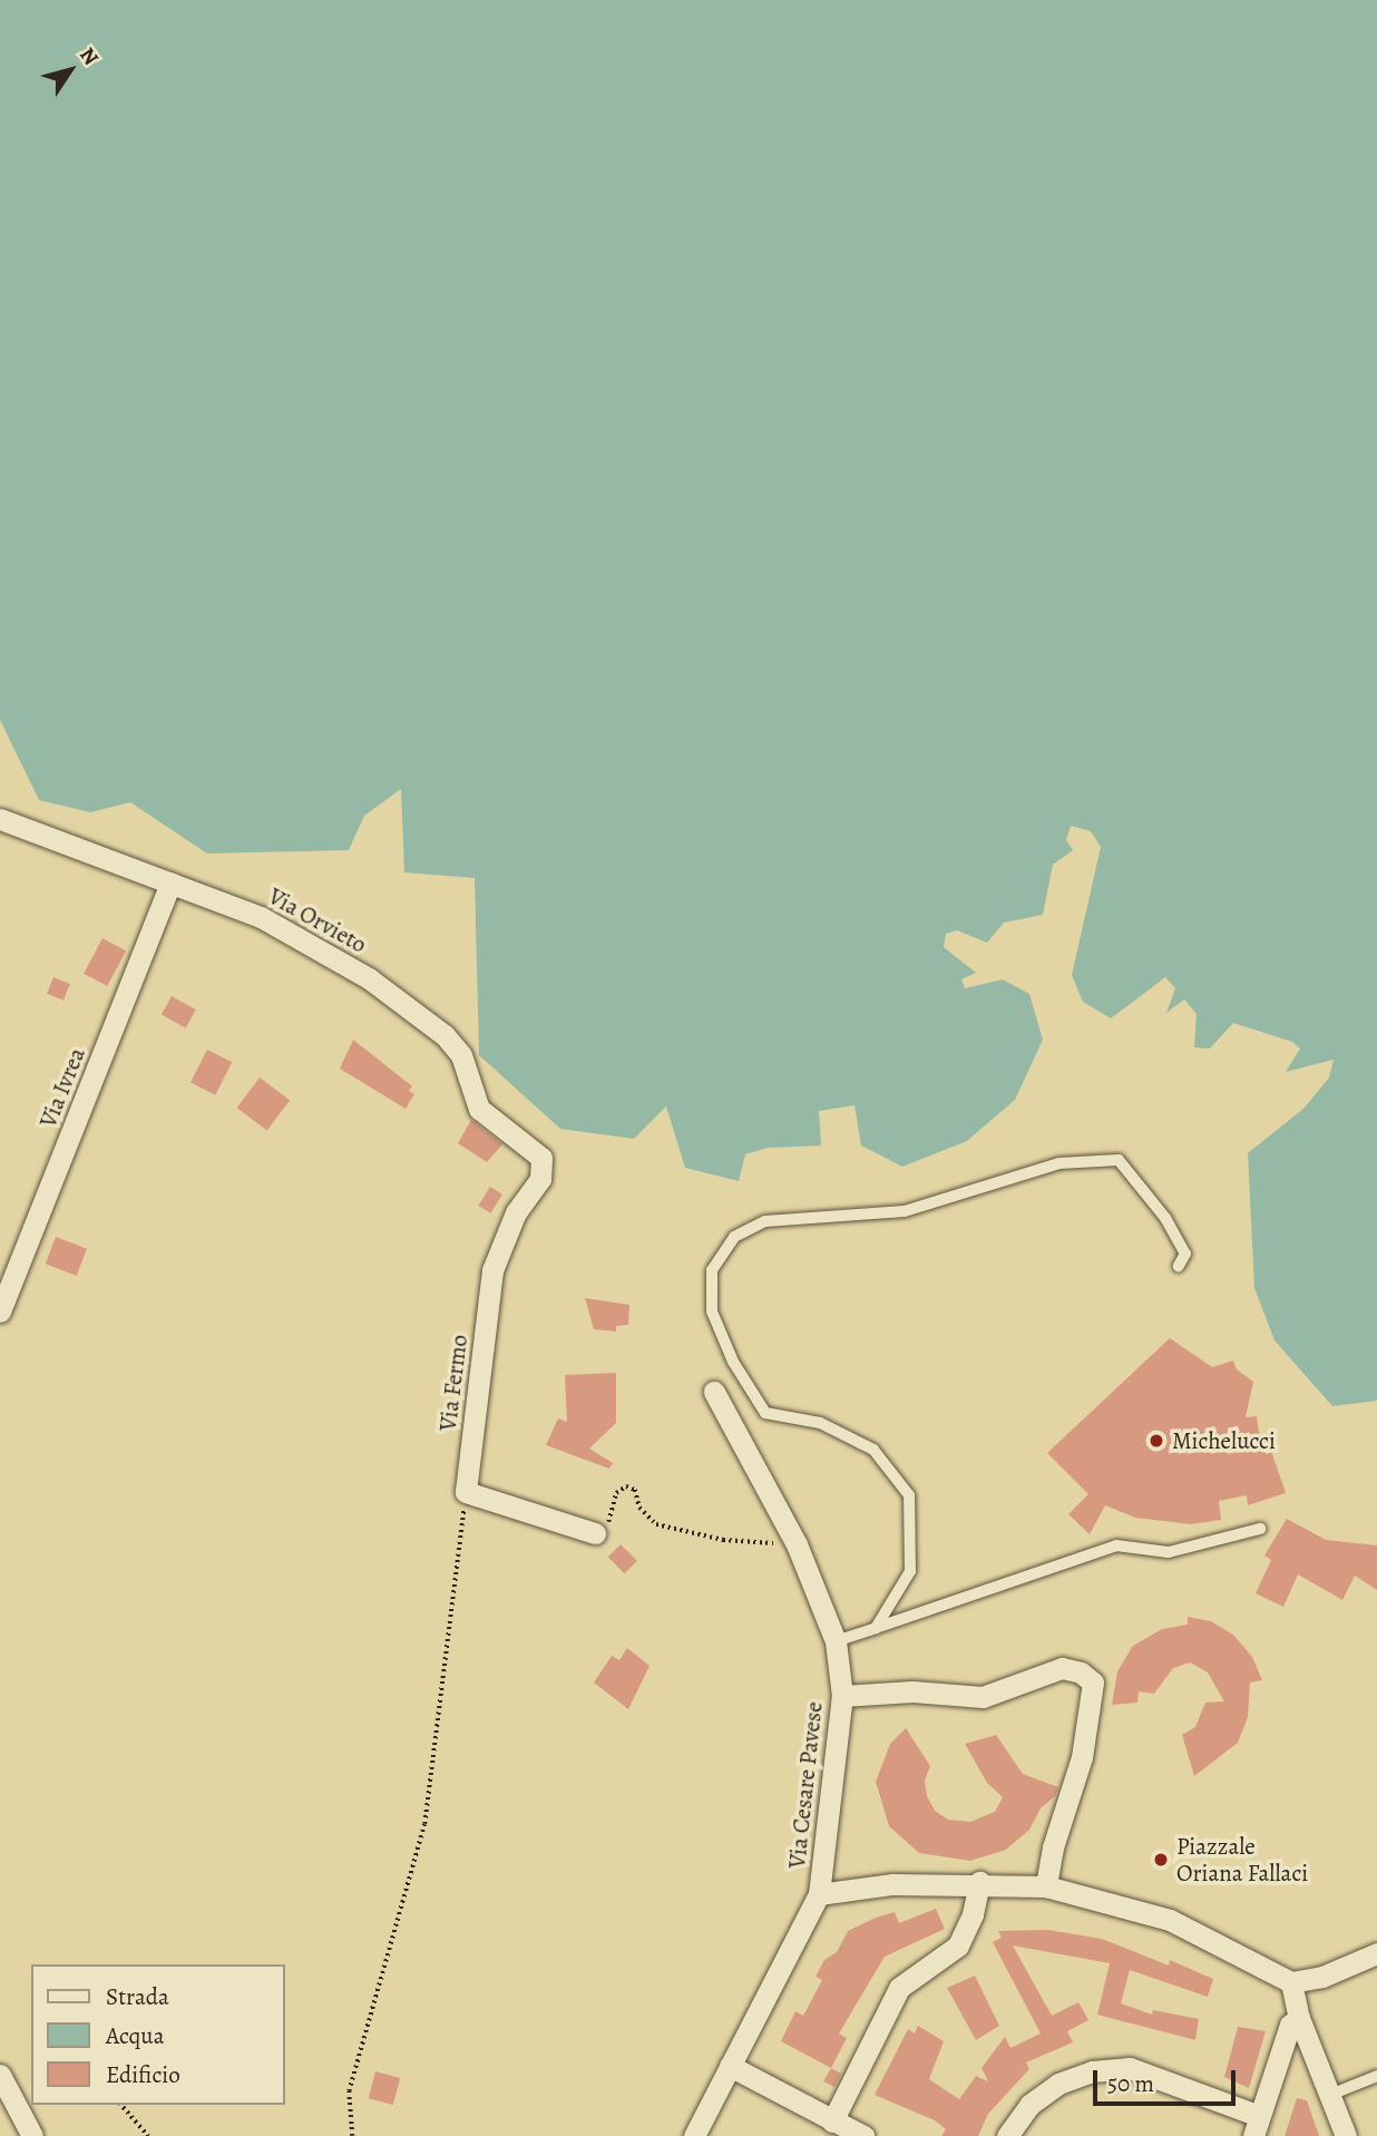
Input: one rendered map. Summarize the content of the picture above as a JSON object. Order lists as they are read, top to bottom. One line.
{"streets":{"street":["Via Orvieto","Via Ivrea","Via Fermo","Via Cesare Pavese"]},"crossings":[["Via Orvieto","Via Ivrea"],["Via Orvieto","Via Fermo"]],"places":["Michelucci","Piazzale Oriana Fallaci"],"legend":["Strada","Acqua","Edificio"],"scale_bar":"50 m","north":"top right"}
